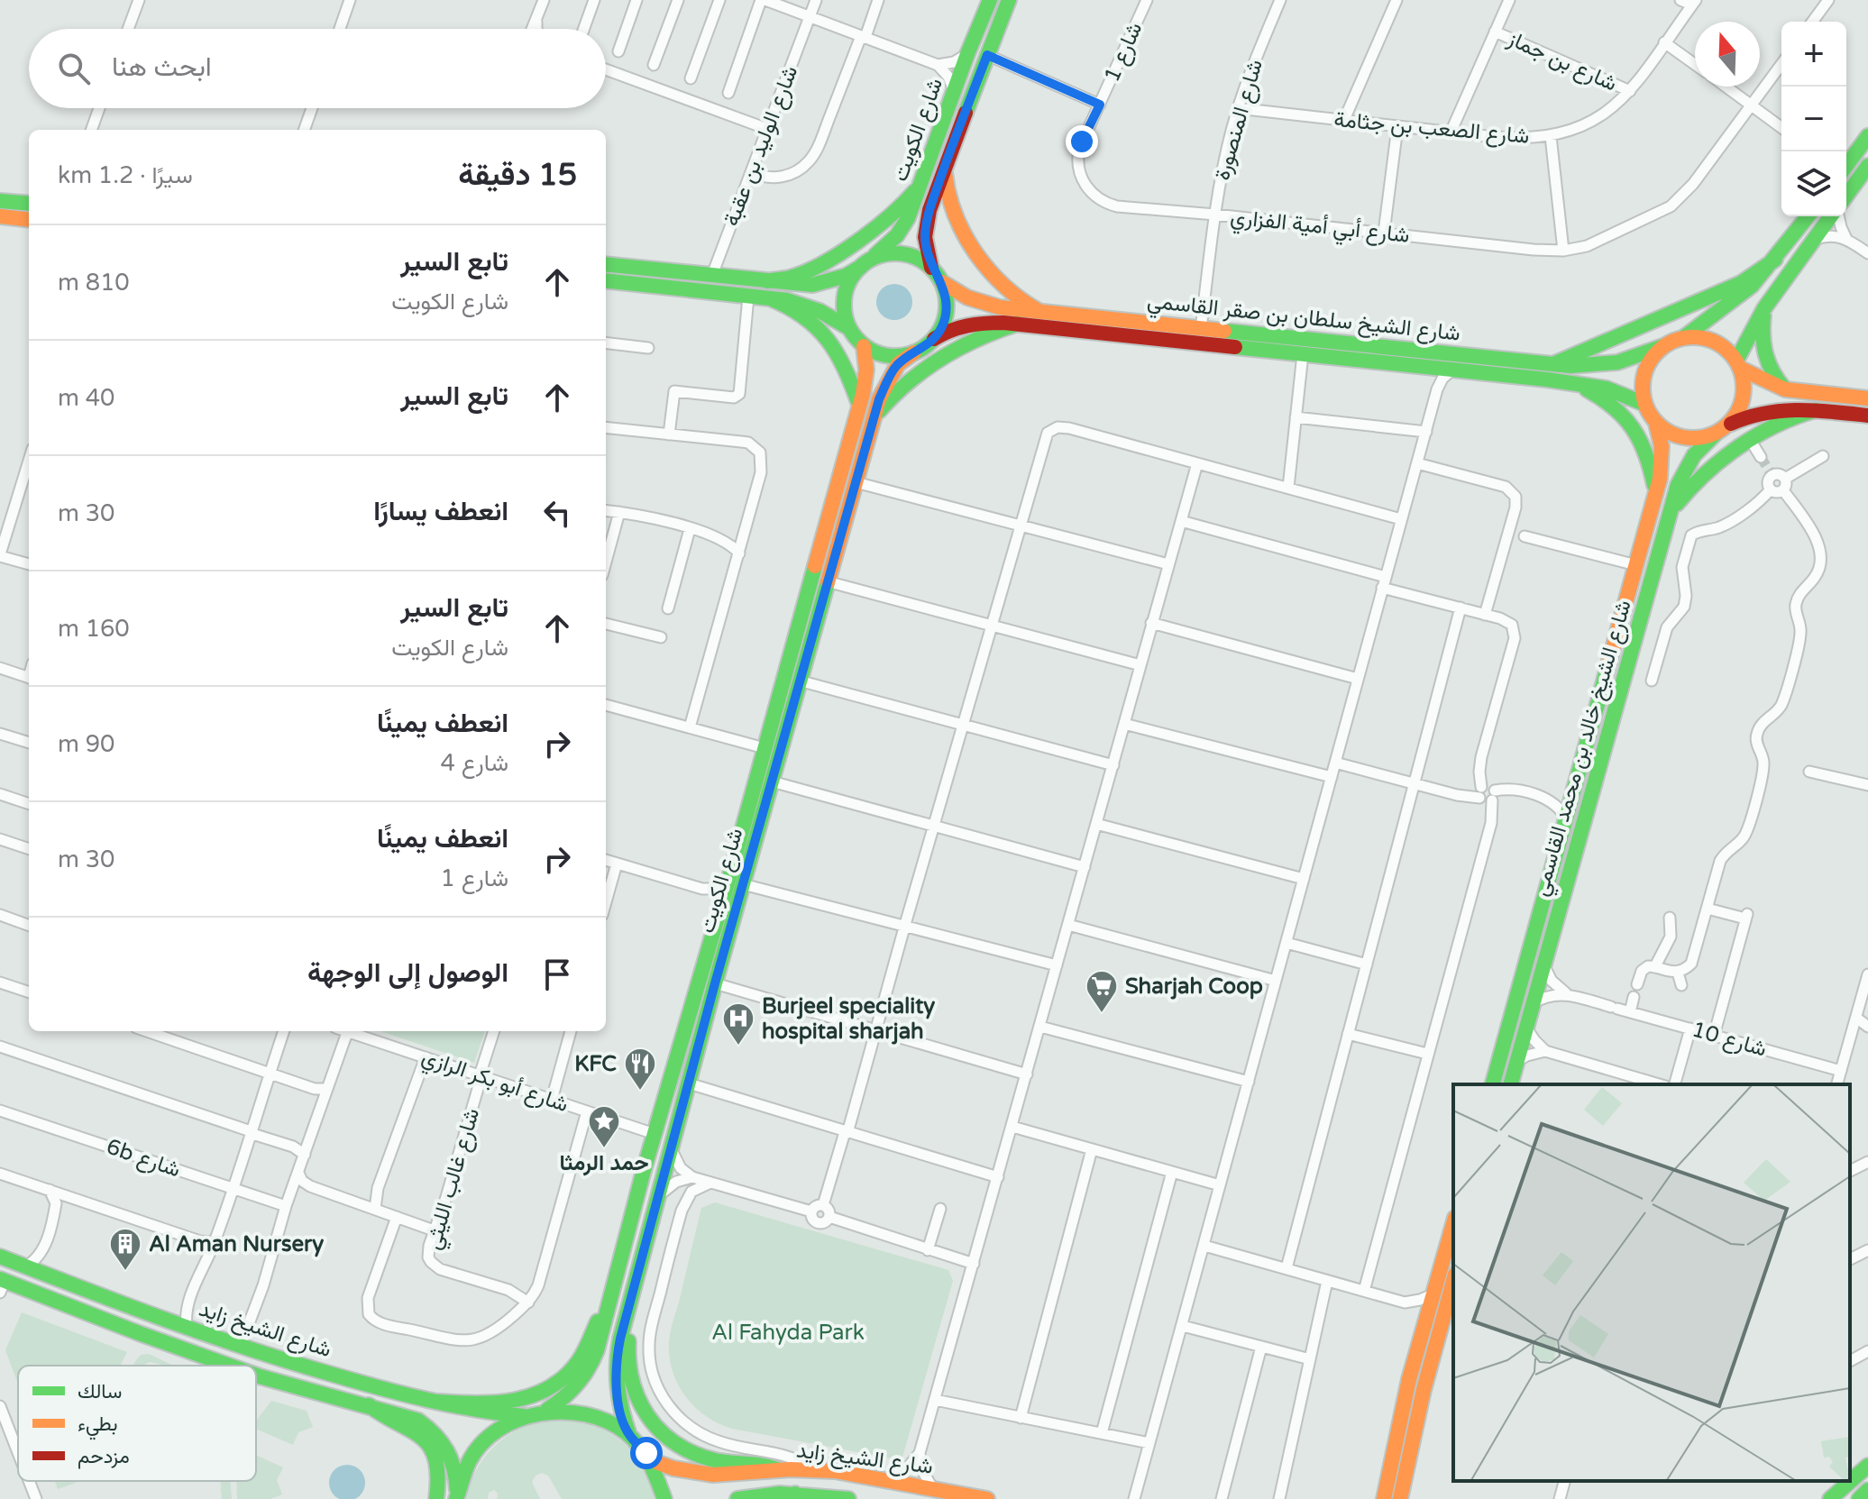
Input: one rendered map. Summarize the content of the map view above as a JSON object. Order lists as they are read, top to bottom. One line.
{"streets":{"main road":["شارع الكويت","شارع الشيخ سلطان بن صقر القاسمي","شارع الشيخ خالد بن محمد القاسمي","شارع الشيخ زايد"],"street":["شارع 1","شارع بن جماز","شارع المنصورة","شارع الصعب بن جثامة","شارع الوليد بن عقبة","شارع أبي أمية الفزاري","شارع 10","شارع أبو بكر الرازي","6b شارع","شارع غالب الليثي"]},"crossings":[["شارع 1","شارع أبي أمية الفزاري"],["شارع بن جماز","شارع الصعب بن جثامة"],["شارع المنصورة","شارع الصعب بن جثامة"],["شارع المنصورة","شارع أبي أمية الفزاري"],["شارع المنصورة","شارع الشيخ سلطان بن صقر القاسمي"],["شارع الكويت","شارع الشيخ سلطان بن صقر القاسمي"],["شارع الكويت","شارع أبو بكر الرازي"],["شارع الشيخ سلطان بن صقر القاسمي","شارع الشيخ خالد بن محمد القاسمي"],["شارع أبو بكر الرازي","شارع غالب الليثي"]],"parks":["Al Fahyda Park"],"places":{"supermarket":["Sharjah Coop"],"hospital":["Burjeel speciality hospital sharjah"],"restaurant":["KFC"],"place":["حمد الرمثا"],"building":["Al Aman Nursery"]},"legend":["سالك","بطيء","مزدحم"],"north":"top","page":{"map_buttons":["+","−"],"search":"ابحث هنا","heading":["15 دقيقة","سيرًا · 1.2 km"],"list":[["تابع السير","شارع الكويت","810 m"],["تابع السير","40 m"],["انعطف يسارًا","30 m"],["تابع السير","شارع الكويت","160 m"],["انعطف يمينًا","شارع 4","90 m"],["انعطف يمينًا","شارع 1","30 m"],"الوصول إلى الوجهة"]}}
